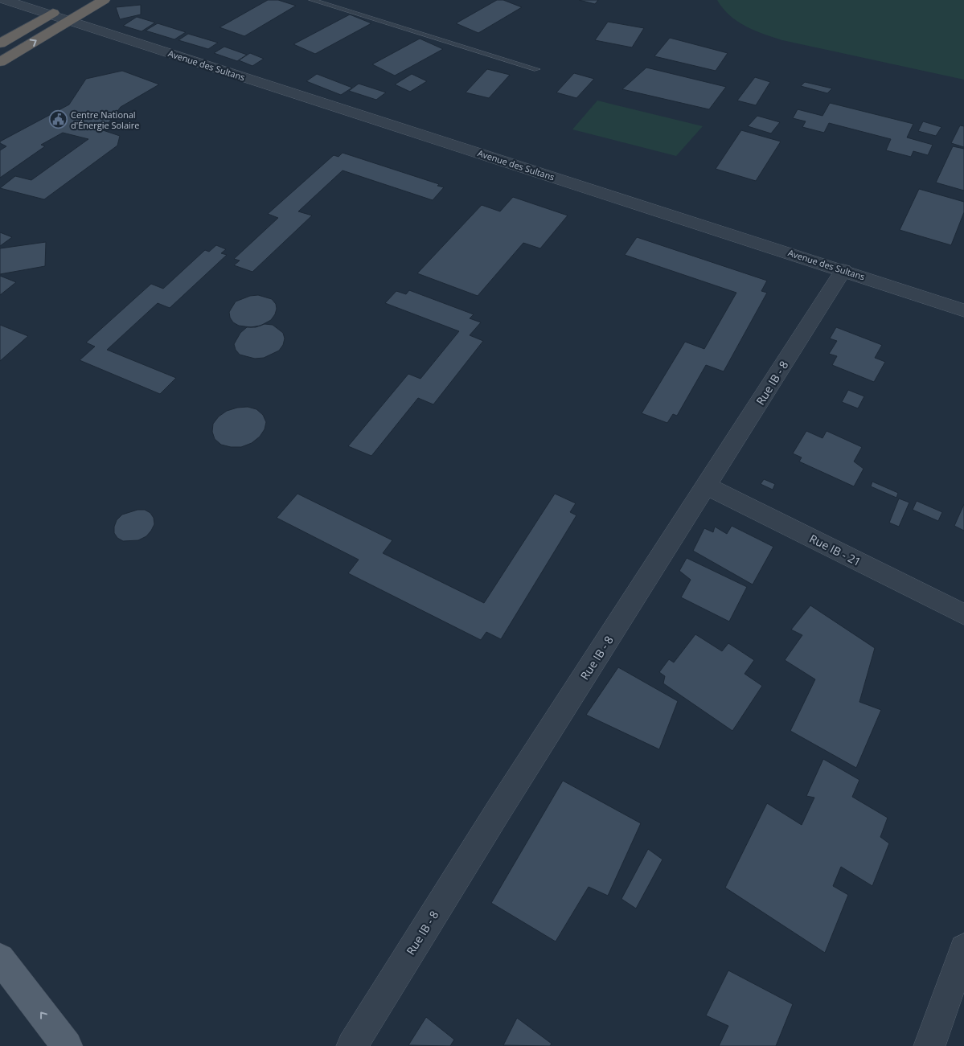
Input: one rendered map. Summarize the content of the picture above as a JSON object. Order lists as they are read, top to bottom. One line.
{"streets":{"street":["Avenue des Sultans","Rue IB - 8","Rue IB - 21"]},"crossings":[["Avenue des Sultans","Rue IB - 8"],["Rue IB - 8","Rue IB - 21"]],"places":{"public building":["Centre National d'Énergie Solaire"]}}
